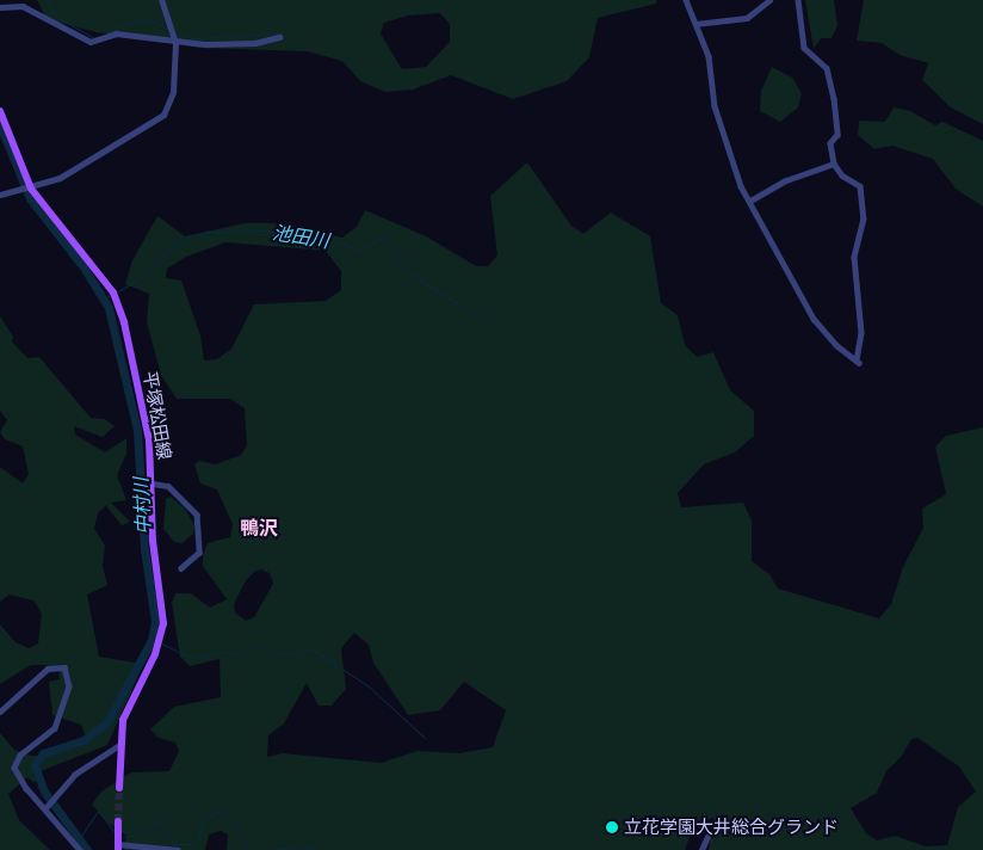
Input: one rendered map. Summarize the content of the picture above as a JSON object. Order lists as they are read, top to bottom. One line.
{"streets":{"main road":["平塚松田線"]},"districts":["鴨沢"],"water":["池田川","中村川"],"places":["立花学園大井総合グランド"]}
